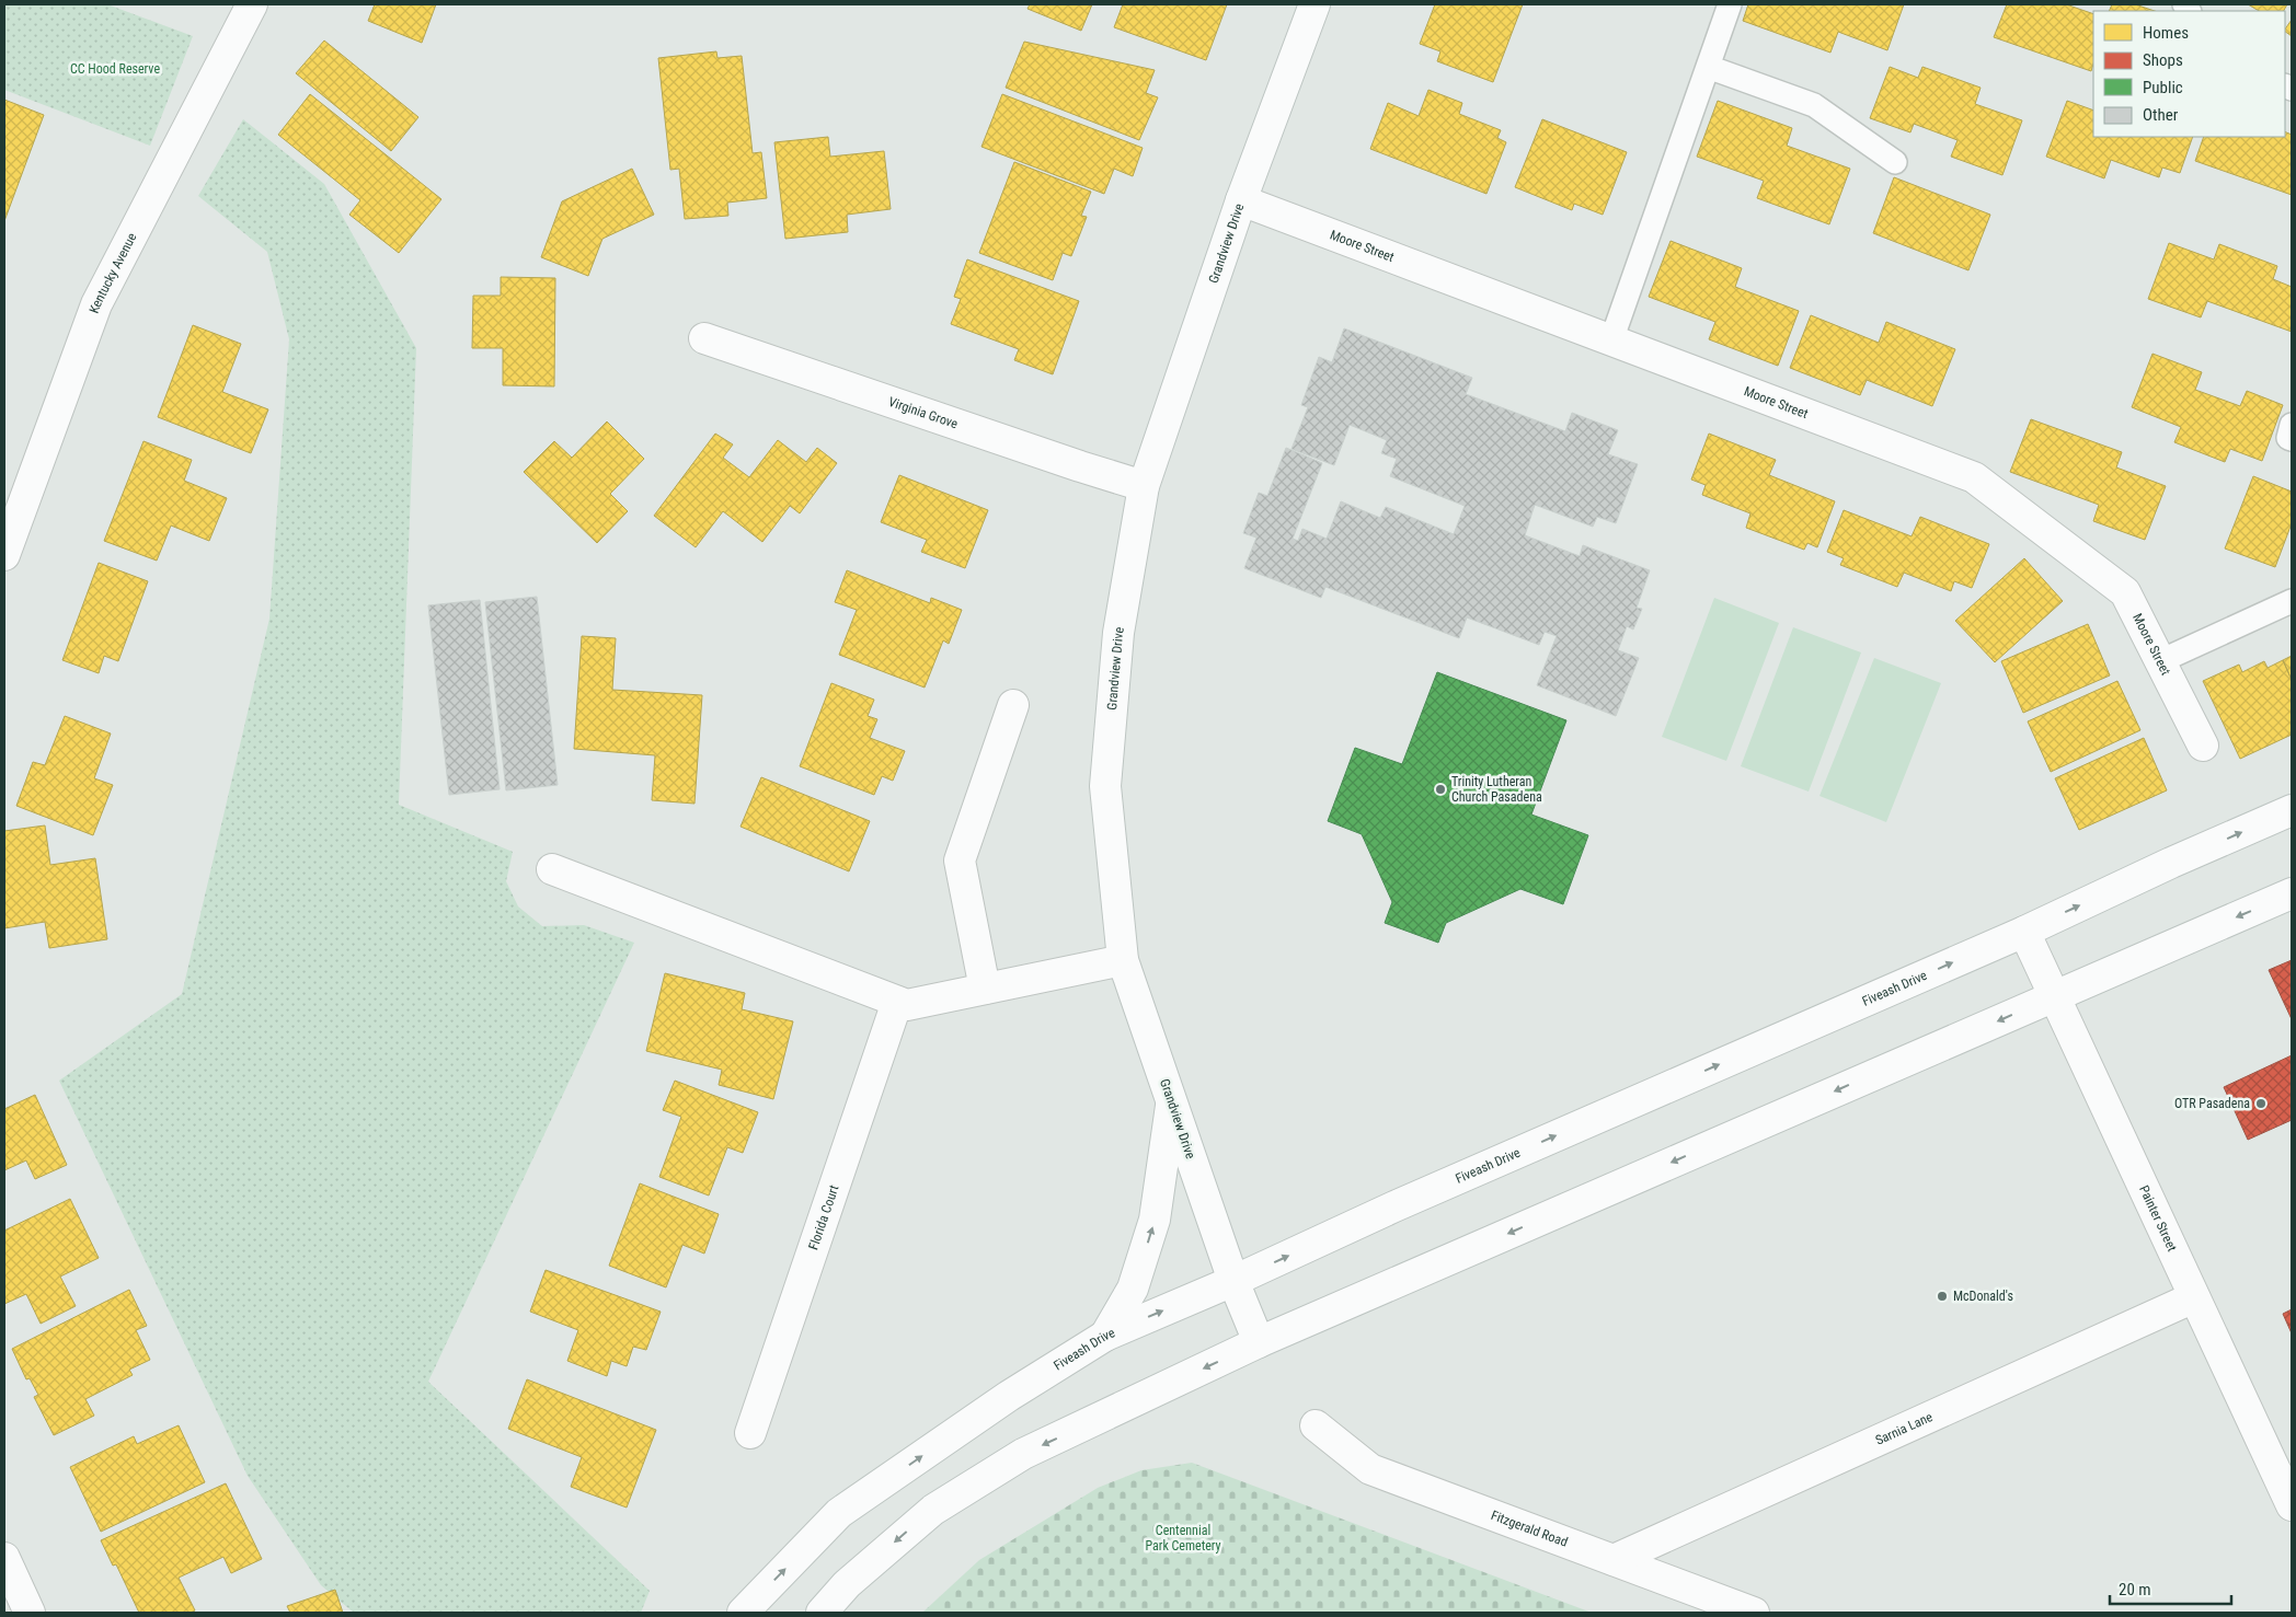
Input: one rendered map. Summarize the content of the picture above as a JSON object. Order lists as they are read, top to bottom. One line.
{"streets":{"street":["Grandview Drive","Moore Street","Kentucky Avenue","Virginia Grove","Fiveash Drive","Florida Court","Painter Street","Sarnia Lane","Fitzgerald Road"]},"crossings":[["Grandview Drive","Moore Street"],["Grandview Drive","Virginia Grove"],["Grandview Drive","Fiveash Drive"],["Fiveash Drive","Painter Street"],["Painter Street","Sarnia Lane"],["Sarnia Lane","Fitzgerald Road"]],"parks":["CC Hood Reserve","Centennial Park Cemetery"],"places":["Trinity Lutheran Church Pasadena","OTR Pasadena","McDonald's"],"legend":["Homes","Shops","Public","Other"],"scale_bar":"20 m"}
